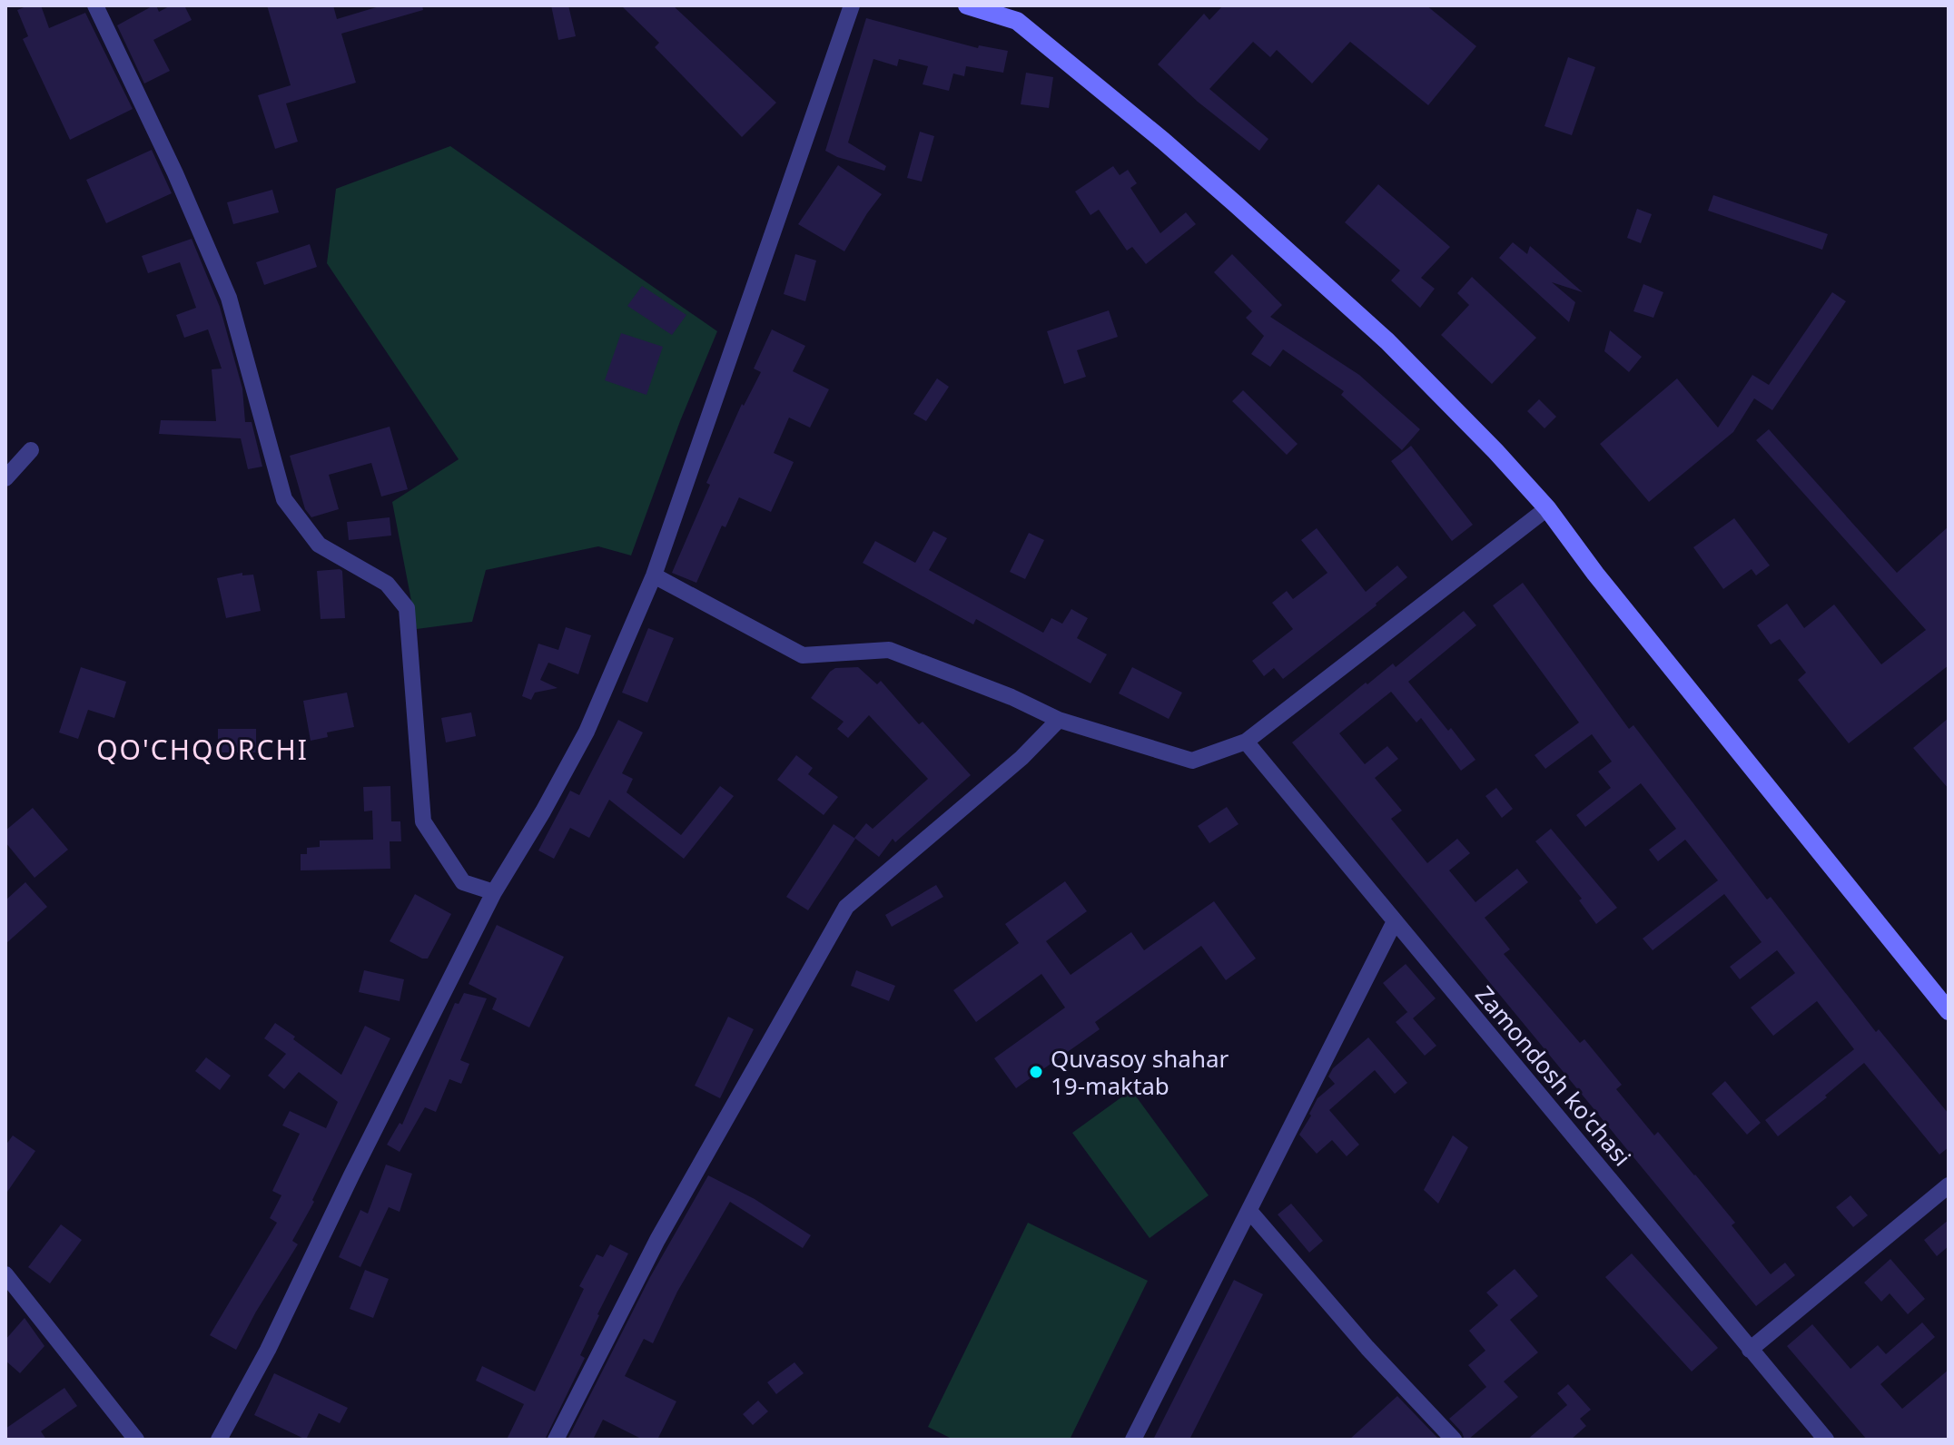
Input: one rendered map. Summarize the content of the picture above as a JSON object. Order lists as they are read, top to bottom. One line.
{"streets":{"street":["Zamondosh ko'chasi"]},"districts":["QO'CHQORCHI"],"places":["Quvasoy shahar 19-maktab"]}
